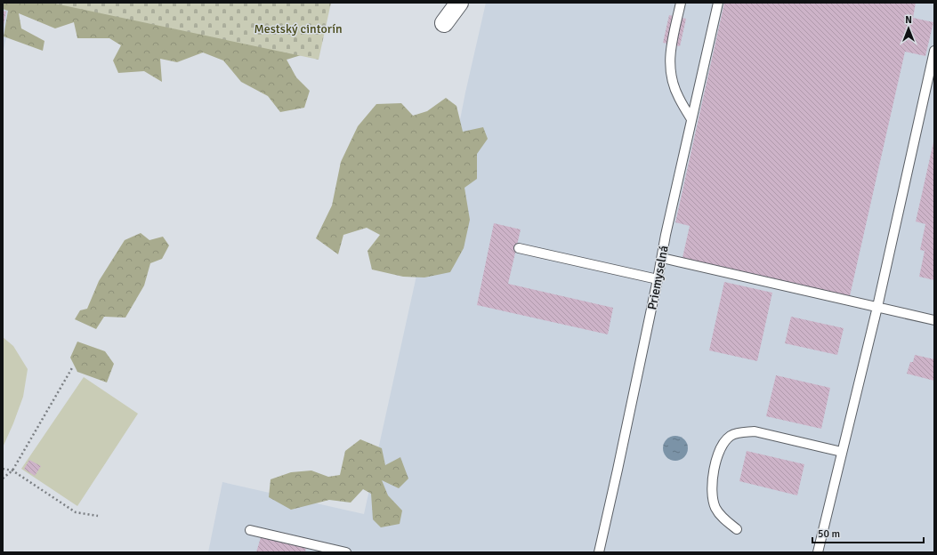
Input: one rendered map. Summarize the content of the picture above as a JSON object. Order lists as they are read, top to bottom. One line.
{"streets":{"lane":["Priemyselná"]},"parks":["Mestský cintorín"],"scale_bar":"50 m","north":"top"}
